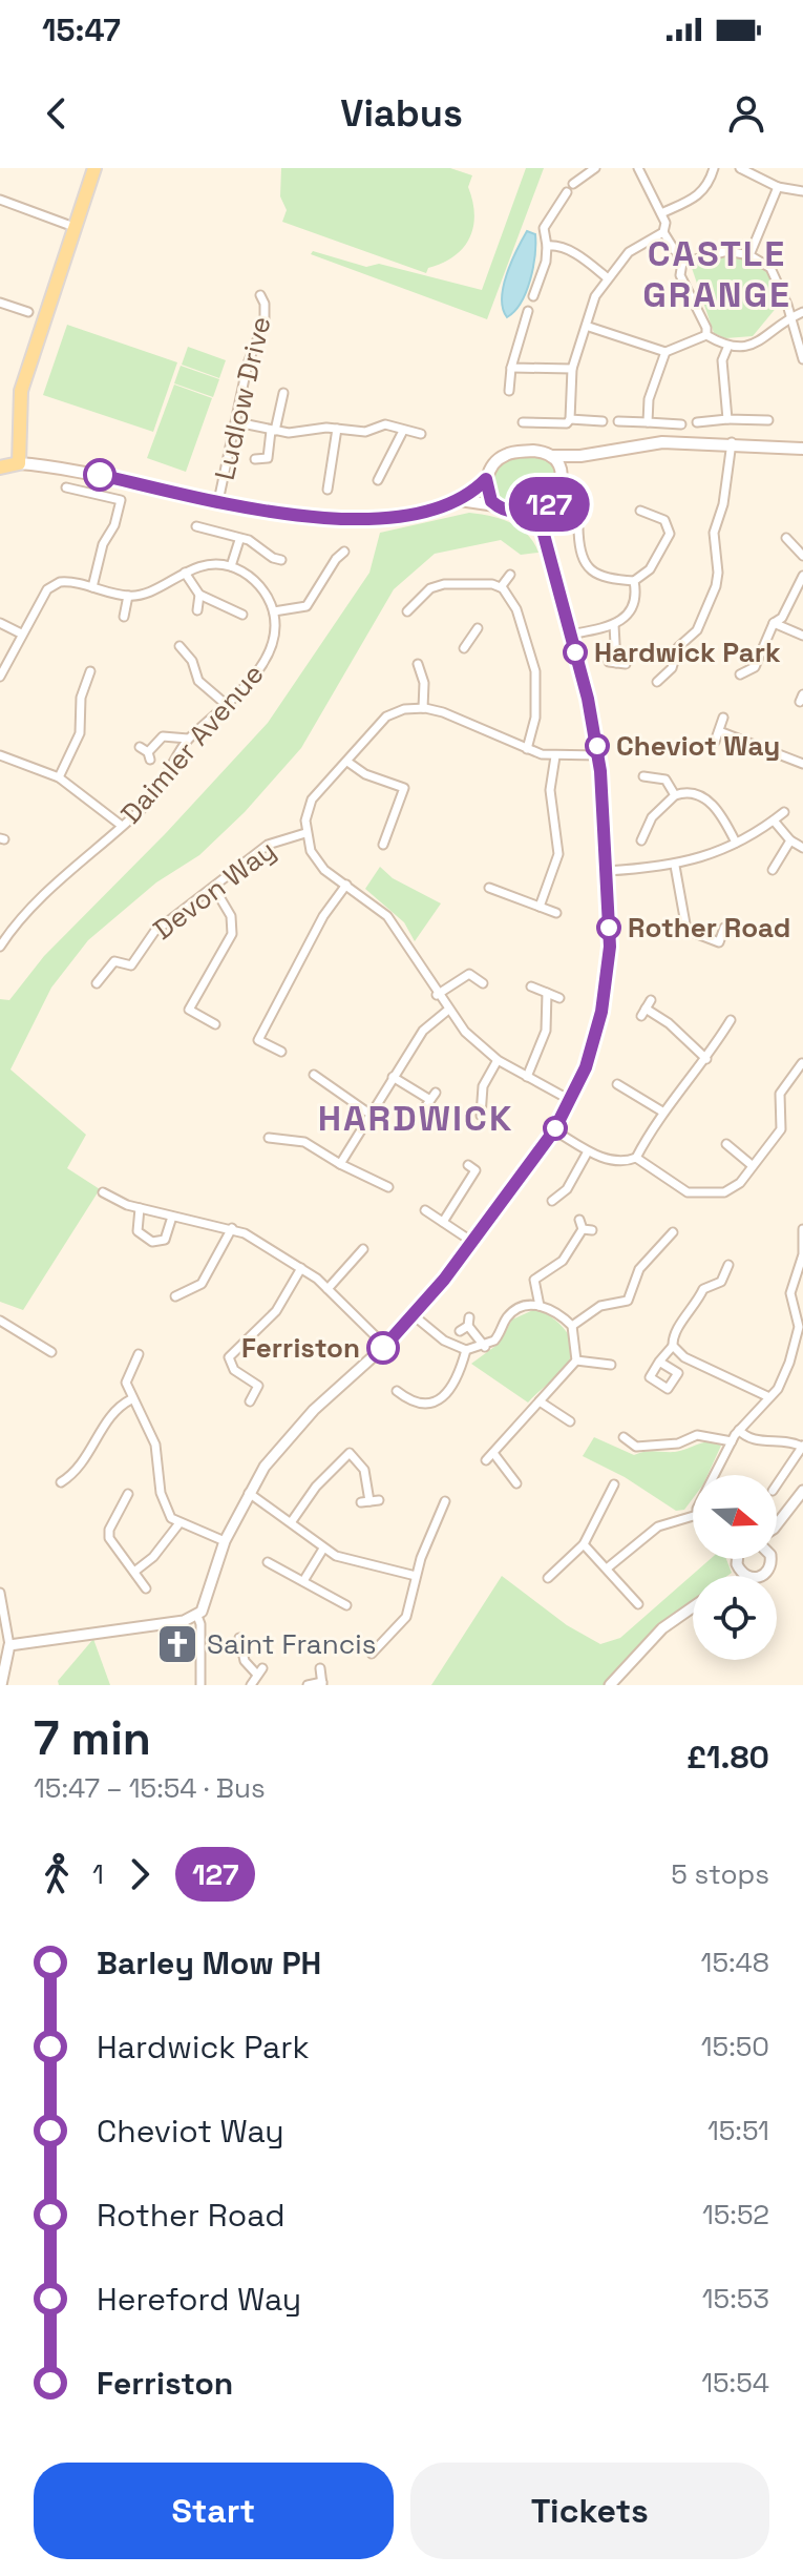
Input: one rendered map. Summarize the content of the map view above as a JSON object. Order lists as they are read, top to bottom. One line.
{"streets":{"street":["Ludlow Drive","Daimler Avenue","Devon Way"]},"districts":["CASTLE GRANGE","HARDWICK"],"places":{"other":["Hardwick Park","Cheviot Way","Rother Road","Ferriston"],"church":["Saint Francis"]},"lines":["bus line 127"],"north":"right","page":{"status":"15:47","header":"Viabus","on_map":"127","heading":["7 min","15:47 – 15:54 · Bus","£1.80"],"legs":["1","127","5 stops"],"list":[{"name":"Barley Mow PH","value":"15:48"},{"name":"Hardwick Park","value":"15:50"},{"name":"Cheviot Way","value":"15:51"},{"name":"Rother Road","value":"15:52"},{"name":"Hereford Way","value":"15:53"},{"name":"Ferriston","value":"15:54"}],"buttons":["Start","Tickets"]}}
